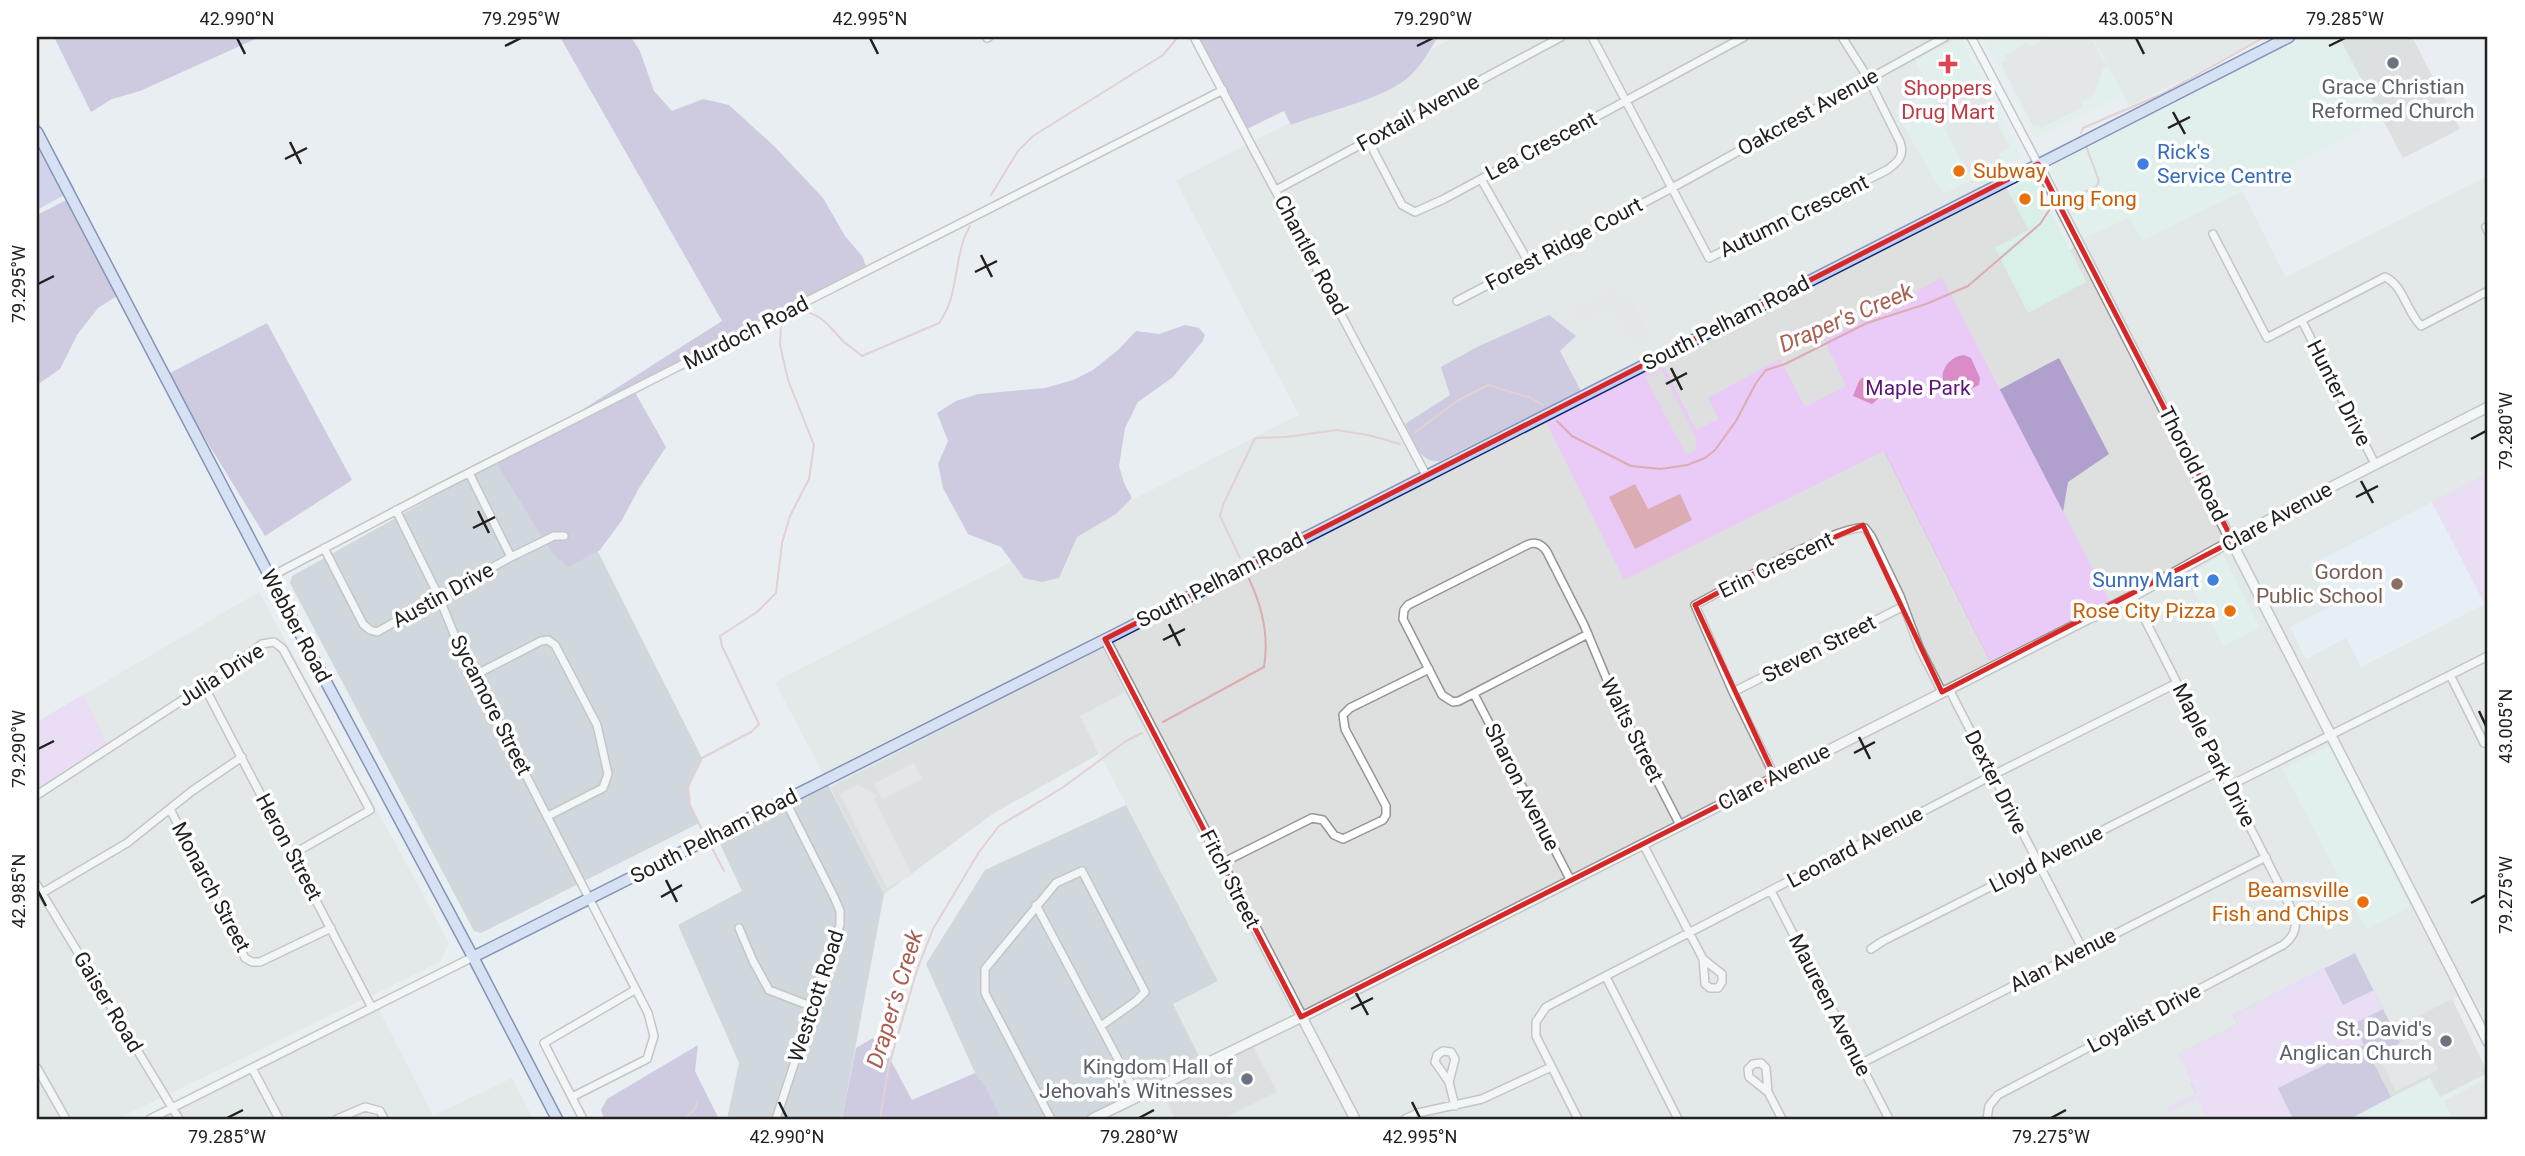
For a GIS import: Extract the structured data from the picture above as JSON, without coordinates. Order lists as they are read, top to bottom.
{
  "streets": {
    "main road": ["South Pelham Road", "Webber Road"],
    "street": [
      "Oakcrest Avenue",
      "Foxtail Avenue",
      "Lea Crescent",
      "Autumn Crescent",
      "Forest Ridge Court",
      "Chantler Road",
      "Murdoch Road",
      "Hunter Drive",
      "Thorold Road",
      "Clare Avenue",
      "Erin Crescent",
      "Austin Drive",
      "Steven Street",
      "Julia Drive",
      "Sycamore Street",
      "Walts Street",
      "Maple Park Drive",
      "Dexter Drive",
      "Sharon Avenue",
      "Heron Street",
      "Leonard Avenue",
      "Lloyd Avenue",
      "Fitch Street",
      "Monarch Street",
      "Alan Avenue",
      "Westcott Road",
      "Gaiser Road",
      "Maureen Avenue",
      "Loyalist Drive"
    ]
  },
  "crossings": [
    ["Oakcrest Avenue", "Autumn Crescent"],
    ["Oakcrest Avenue", "Forest Ridge Court"],
    ["Foxtail Avenue", "Lea Crescent"],
    ["Foxtail Avenue", "Chantler Road"],
    ["Lea Crescent", "Autumn Crescent"],
    ["Autumn Crescent", "Forest Ridge Court"],
    ["Chantler Road", "South Pelham Road"],
    ["Chantler Road", "Murdoch Road"],
    ["South Pelham Road", "Thorold Road"],
    ["South Pelham Road", "Webber Road"],
    ["South Pelham Road", "Sycamore Street"],
    ["South Pelham Road", "Heron Street"],
    ["South Pelham Road", "Fitch Street"],
    ["South Pelham Road", "Westcott Road"],
    ["South Pelham Road", "Gaiser Road"],
    ["Murdoch Road", "Austin Drive"],
    ["Murdoch Road", "Webber Road"],
    ["Murdoch Road", "Sycamore Street"],
    ["Hunter Drive", "Clare Avenue"],
    ["Thorold Road", "Clare Avenue"],
    ["Clare Avenue", "Erin Crescent"],
    ["Clare Avenue", "Walts Street"],
    ["Clare Avenue", "Maple Park Drive"],
    ["Clare Avenue", "Dexter Drive"],
    ["Clare Avenue", "Sharon Avenue"],
    ["Clare Avenue", "Fitch Street"],
    ["Erin Crescent", "Steven Street"],
    ["Erin Crescent", "Dexter Drive"],
    ["Austin Drive", "Sycamore Street"],
    ["Julia Drive", "Heron Street"],
    ["Walts Street", "Sharon Avenue"],
    ["Maple Park Drive", "Leonard Avenue"],
    ["Maple Park Drive", "Lloyd Avenue"],
    ["Maple Park Drive", "Alan Avenue"],
    ["Maple Park Drive", "Loyalist Drive"],
    ["Dexter Drive", "Leonard Avenue"],
    ["Dexter Drive", "Lloyd Avenue"],
    ["Dexter Drive", "Alan Avenue"],
    ["Heron Street", "Monarch Street"],
    ["Leonard Avenue", "Maureen Avenue"],
    ["Alan Avenue", "Maureen Avenue"]
  ],
  "water": ["Draper's Creek"],
  "parks": ["Maple Park"],
  "places": {
    "other": [
      "Grace Christian Reformed Church",
      "Rick's Service Centre",
      "Subway",
      "Lung Fong",
      "Sunny Mart",
      "Gordon Public School",
      "Rose City Pizza",
      "Beamsville Fish and Chips",
      "St. David's Anglican Church",
      "Kingdom Hall of Jehovah's Witnesses"
    ],
    "health": ["Shoppers Drug Mart"]
  },
  "coordinates": [
    "42.990°N",
    "79.295°W",
    "42.995°N",
    "79.290°W",
    "43.005°N",
    "79.285°W",
    "79.280°W",
    "42.985°N",
    "79.275°W"
  ]
}
